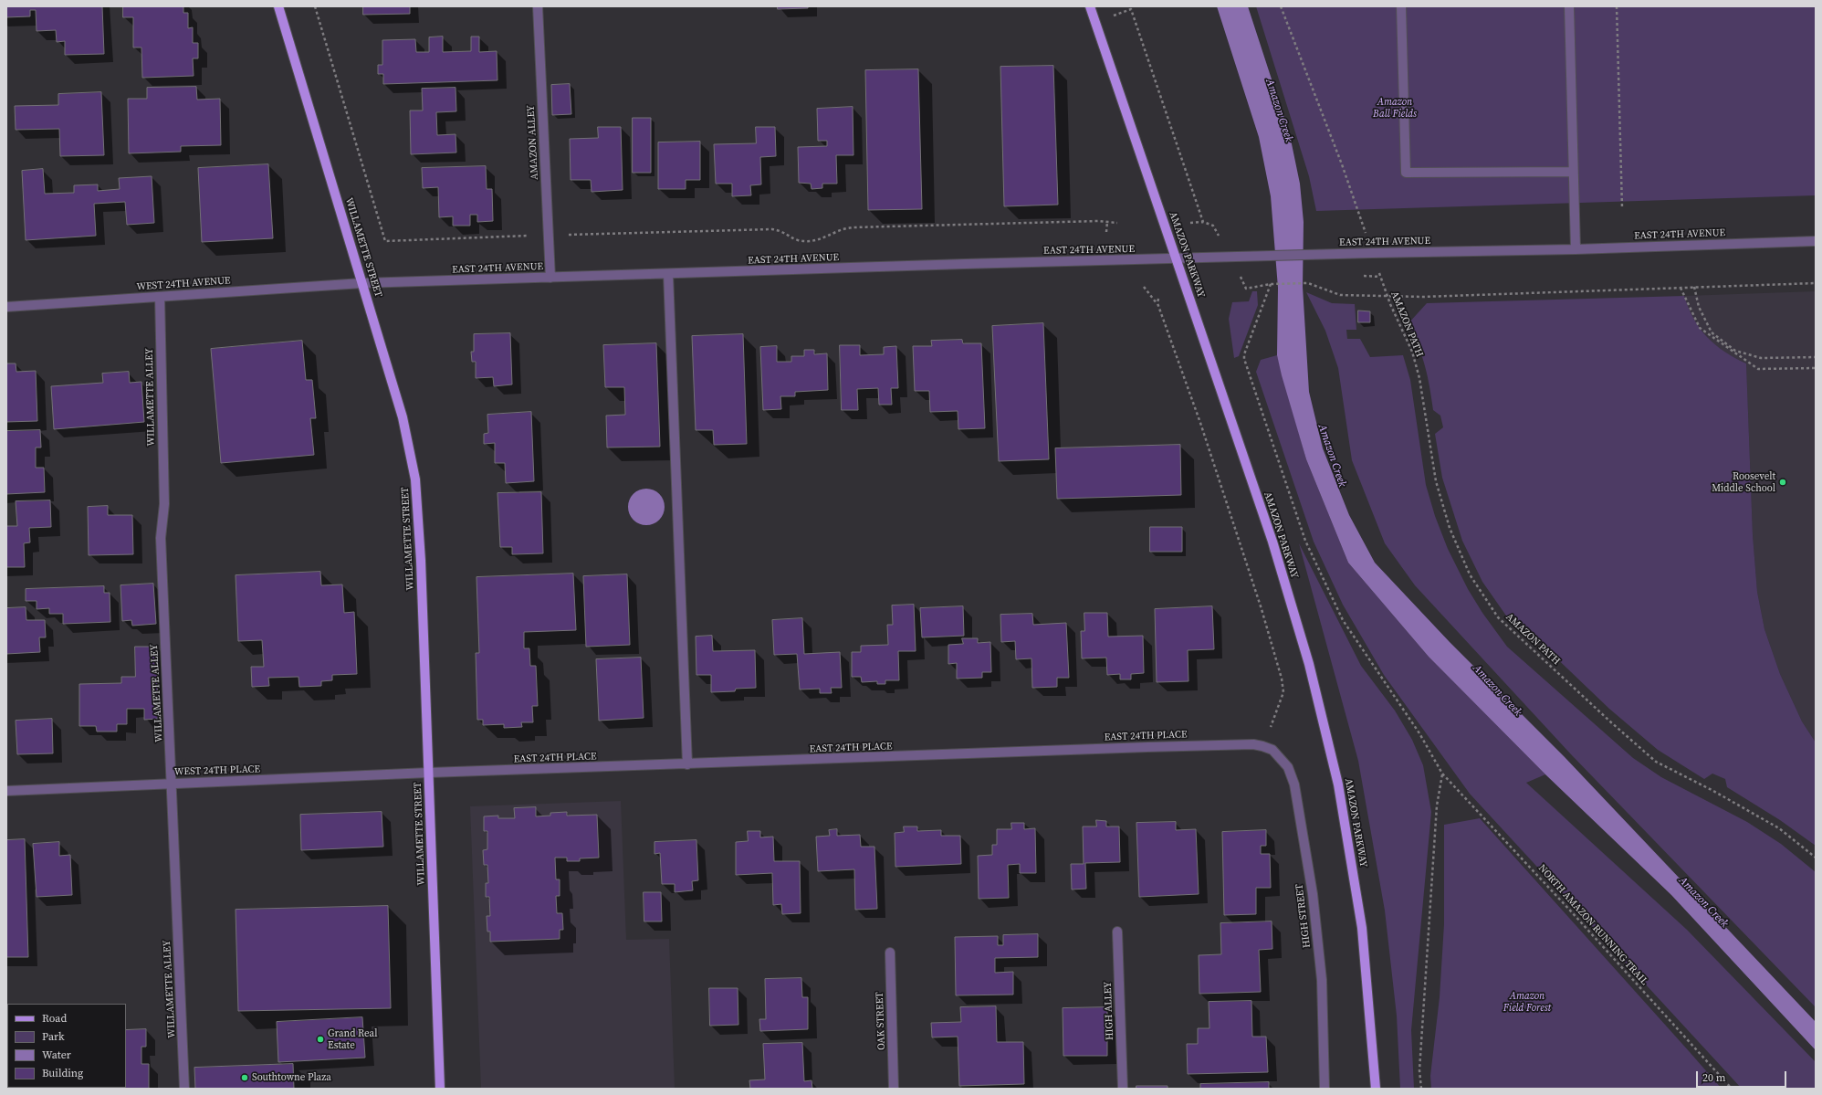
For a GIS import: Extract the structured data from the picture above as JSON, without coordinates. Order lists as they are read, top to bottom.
{
  "streets": {
    "main road": ["WILLAMETTE STREET", "AMAZON PARKWAY"],
    "street": [
      "AMAZON ALLEY",
      "EAST 24TH AVENUE",
      "WEST 24TH AVENUE",
      "WILLAMETTE ALLEY",
      "EAST 24TH PLACE",
      "WEST 24TH PLACE",
      "HIGH STREET",
      "HIGH ALLEY",
      "OAK STREET"
    ],
    "path": ["AMAZON PATH", "NORTH AMAZON RUNNING TRAIL"]
  },
  "crossings": [
    ["AMAZON ALLEY", "EAST 24TH AVENUE"],
    ["EAST 24TH AVENUE", "WILLAMETTE STREET"],
    ["EAST 24TH AVENUE", "AMAZON PARKWAY"],
    ["EAST 24TH AVENUE", "WEST 24TH AVENUE"],
    ["WILLAMETTE STREET", "WEST 24TH AVENUE"],
    ["WILLAMETTE STREET", "EAST 24TH PLACE"],
    ["WILLAMETTE STREET", "WEST 24TH PLACE"],
    ["WEST 24TH AVENUE", "WILLAMETTE ALLEY"],
    ["WILLAMETTE ALLEY", "WEST 24TH PLACE"],
    ["EAST 24TH PLACE", "WEST 24TH PLACE"],
    ["EAST 24TH PLACE", "HIGH STREET"]
  ],
  "water": ["Amazon Creek"],
  "parks": ["Amazon Ball Fields", "Amazon Field Forest"],
  "places": ["Roosevelt Middle School", "Grand Real Estate", "Southtowne Plaza"],
  "legend": [
    "Road",
    "Park",
    "Water",
    "Building"
  ],
  "scale_bar": "20 m"
}
